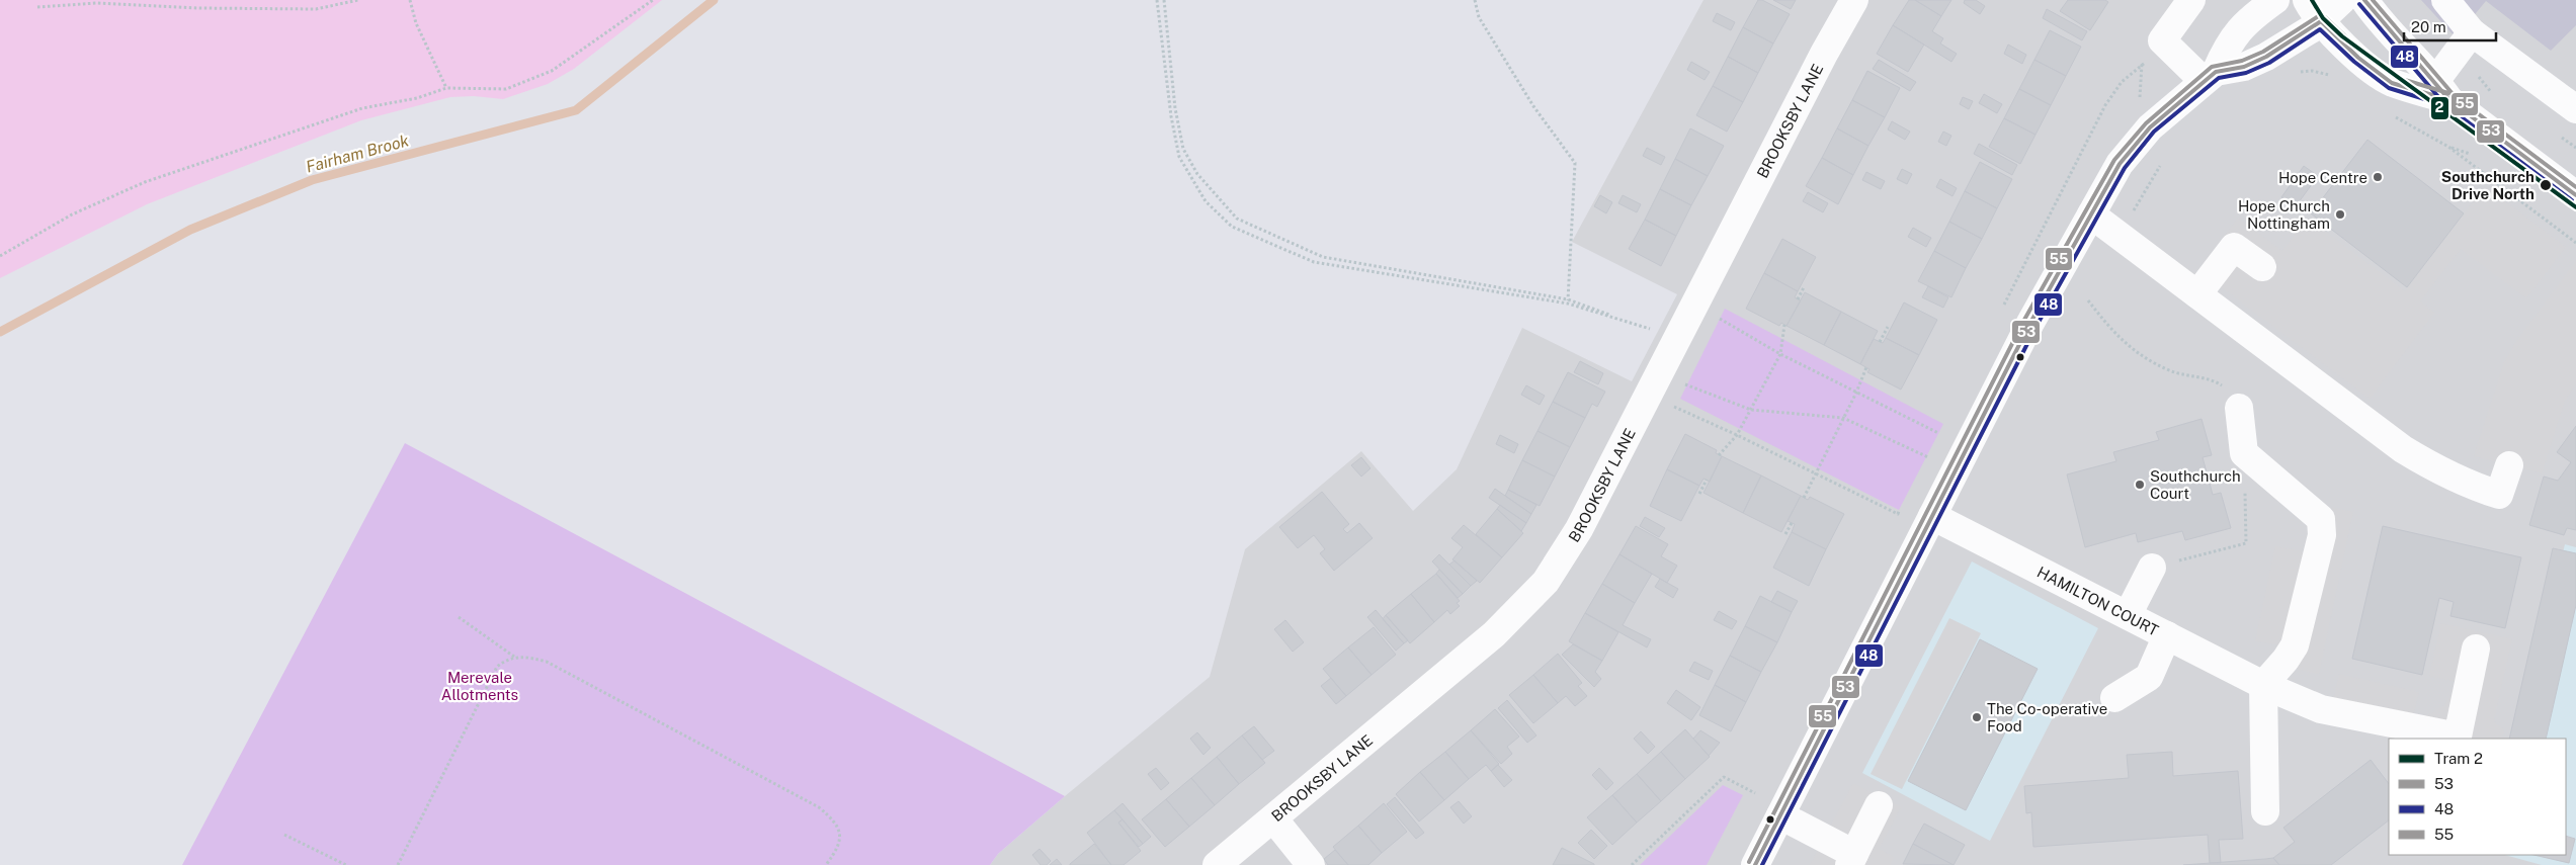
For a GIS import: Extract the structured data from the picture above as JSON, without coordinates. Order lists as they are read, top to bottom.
{
  "streets": {
    "street": ["BROOKSBY LANE", "HAMILTON COURT"]
  },
  "water": ["Fairham Brook"],
  "parks": ["Merevale Allotments"],
  "places": [
    "Hope Centre",
    "Southchurch Drive North",
    "Hope Church Nottingham",
    "Southchurch Court",
    "The Co-operative Food"
  ],
  "lines": [
    "tram line 2",
    "transit line 53",
    "transit line 55",
    "transit line 48"
  ],
  "legend": [
    "Tram 2",
    "53",
    "48",
    "55"
  ],
  "scale_bar": "20 m"
}
